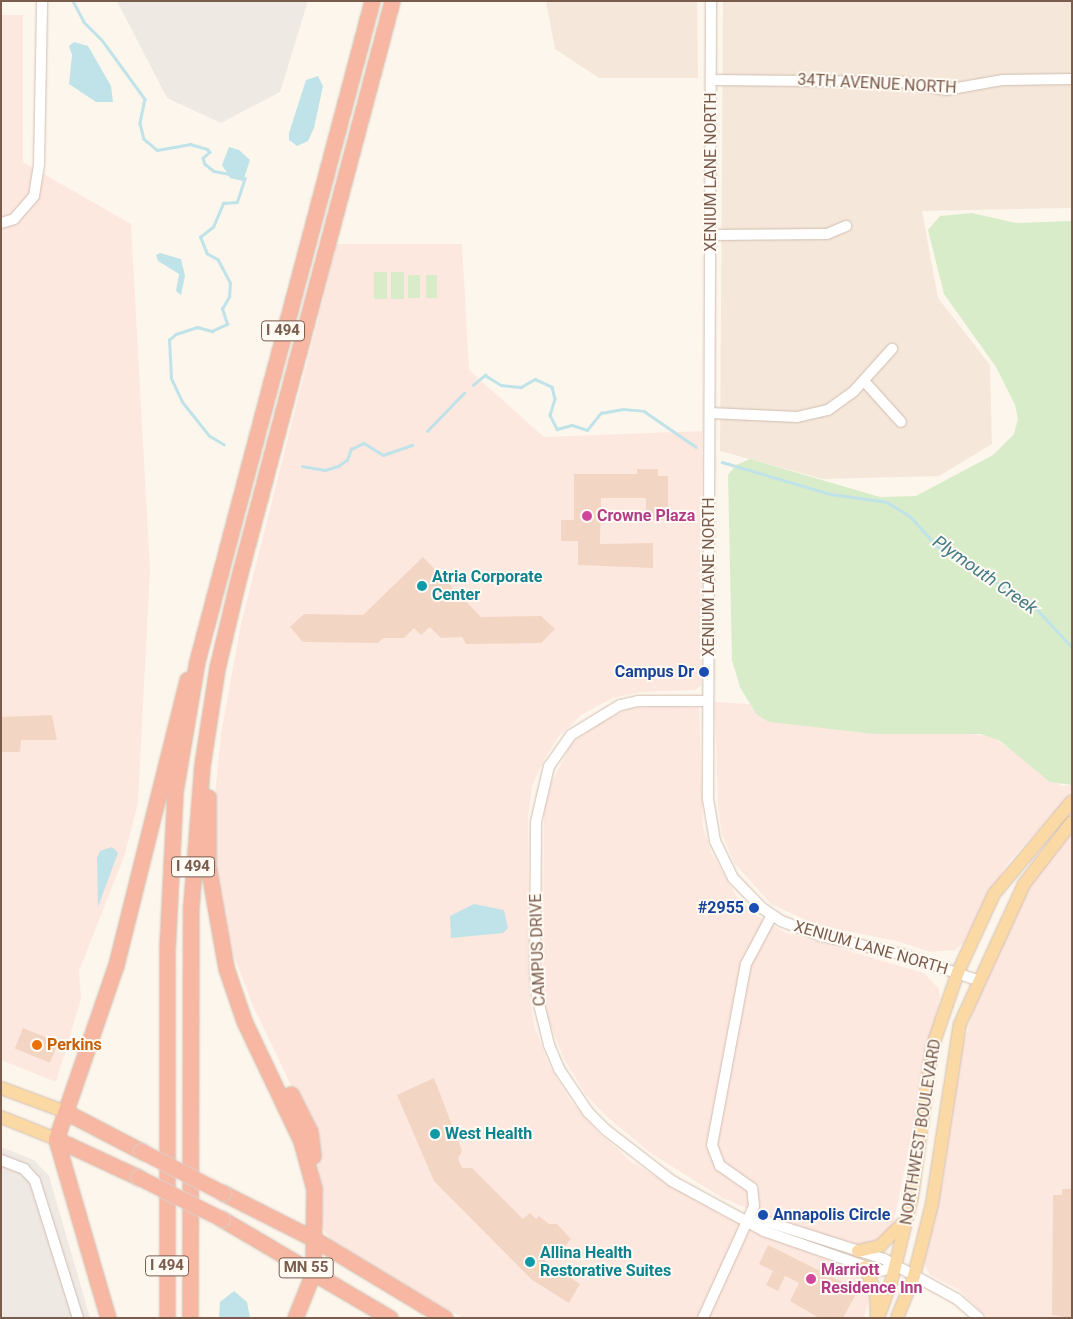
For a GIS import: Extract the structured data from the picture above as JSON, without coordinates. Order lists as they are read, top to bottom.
{
  "streets": {
    "highway": ["I 494", "MN 55"],
    "main road": ["NORTHWEST BOULEVARD"],
    "street": ["34TH AVENUE NORTH", "XENIUM LANE NORTH", "CAMPUS DRIVE"]
  },
  "crossings": [
    ["34TH AVENUE NORTH", "XENIUM LANE NORTH"],
    ["XENIUM LANE NORTH", "CAMPUS DRIVE"],
    ["XENIUM LANE NORTH", "NORTHWEST BOULEVARD"],
    ["CAMPUS DRIVE", "NORTHWEST BOULEVARD"]
  ],
  "water": ["Plymouth Creek"],
  "places": [
    "Crowne Plaza",
    "Atria Corporate Center",
    "Campus Dr",
    "#2955",
    "Perkins",
    "West Health",
    "Annapolis Circle",
    "Allina Health Restorative Suites",
    "Marriott Residence Inn"
  ]
}
